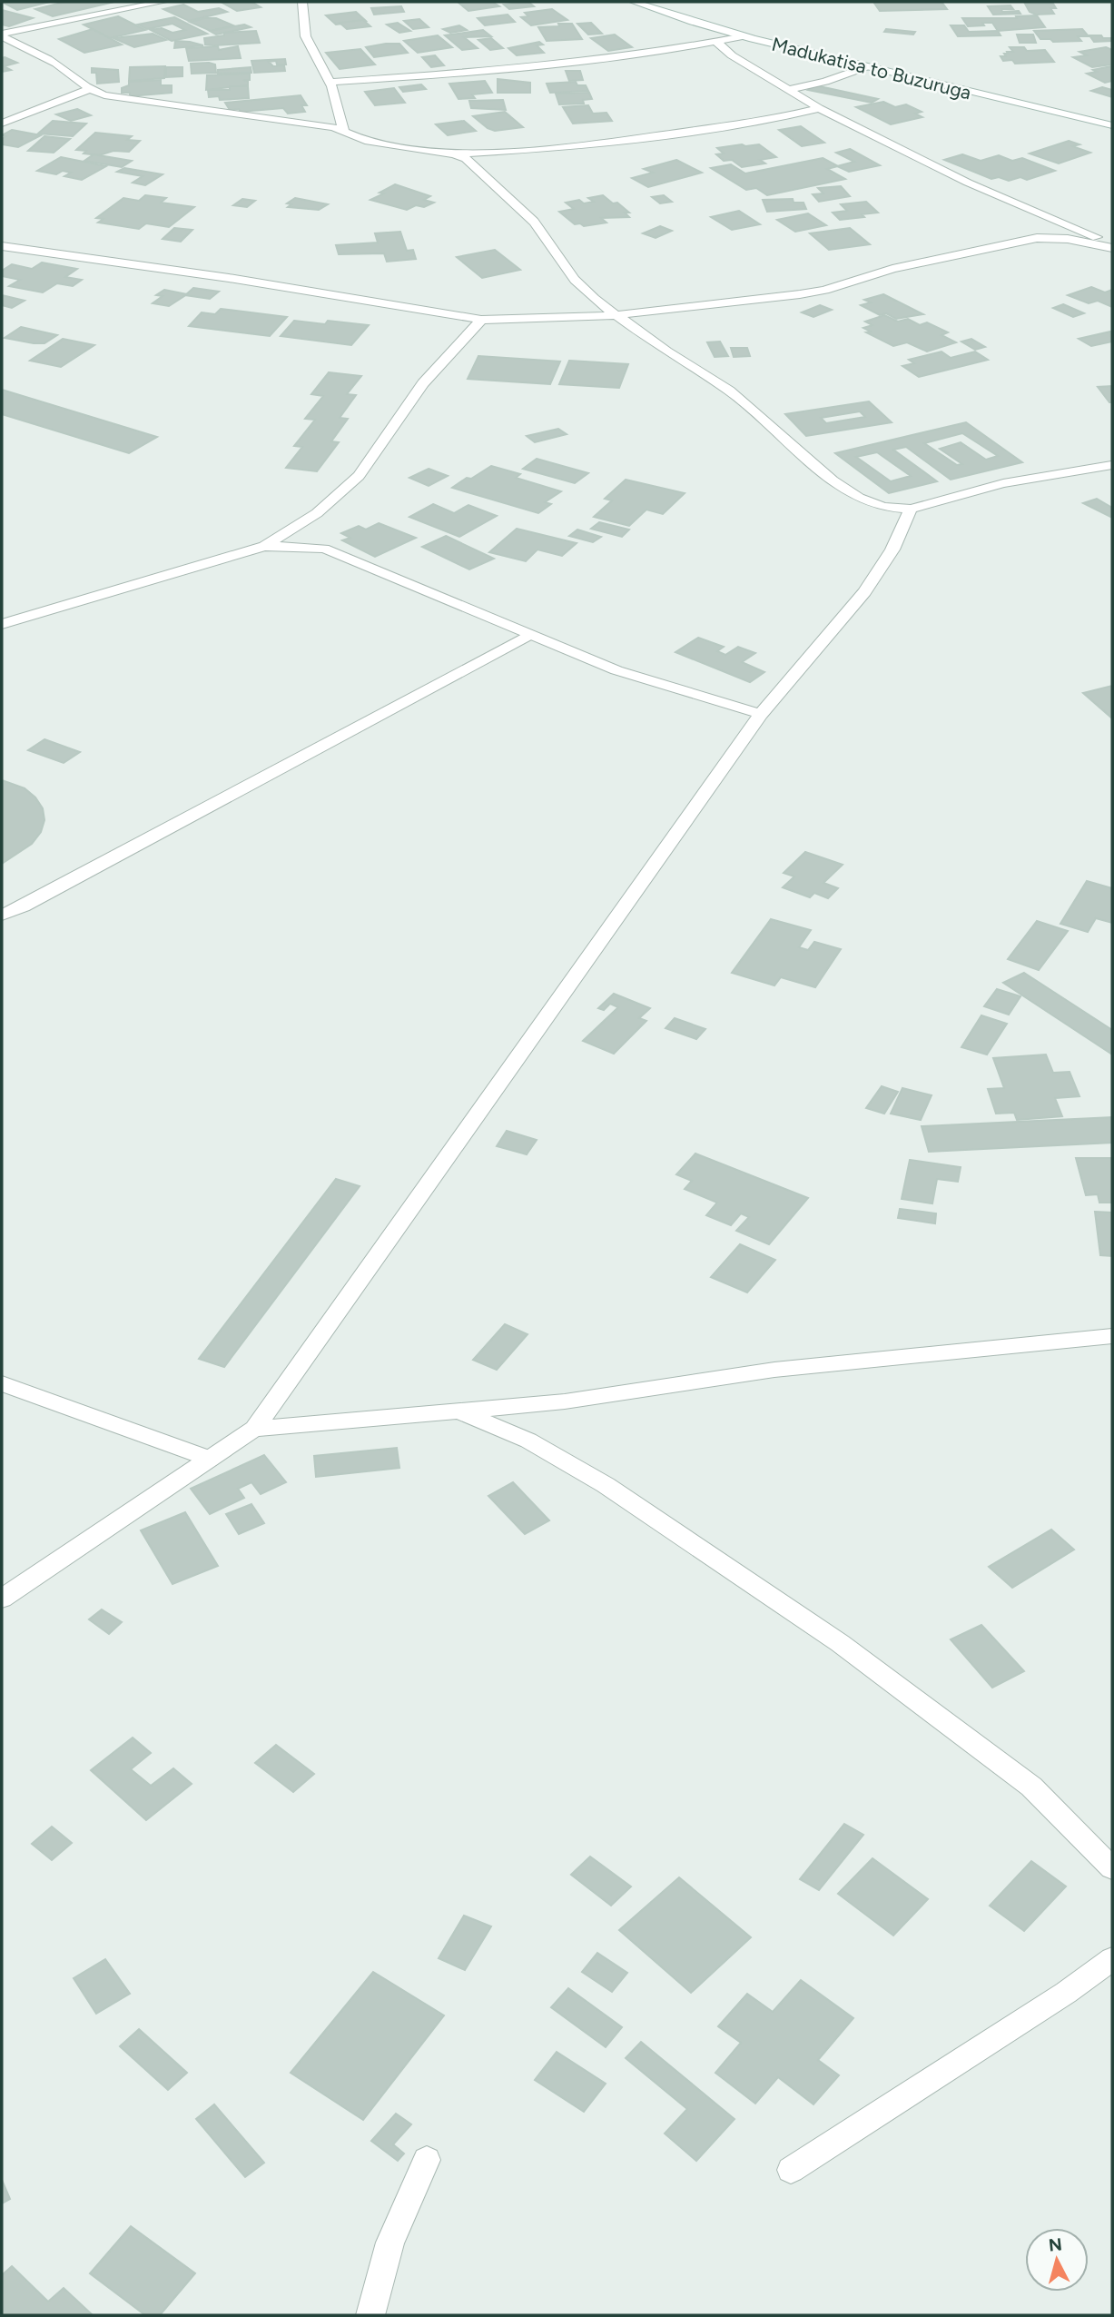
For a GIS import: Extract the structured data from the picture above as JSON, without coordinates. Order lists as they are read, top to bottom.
{
  "streets": {
    "street": ["Madukatisa to Buzuruga"]
  },
  "north": "top"
}
